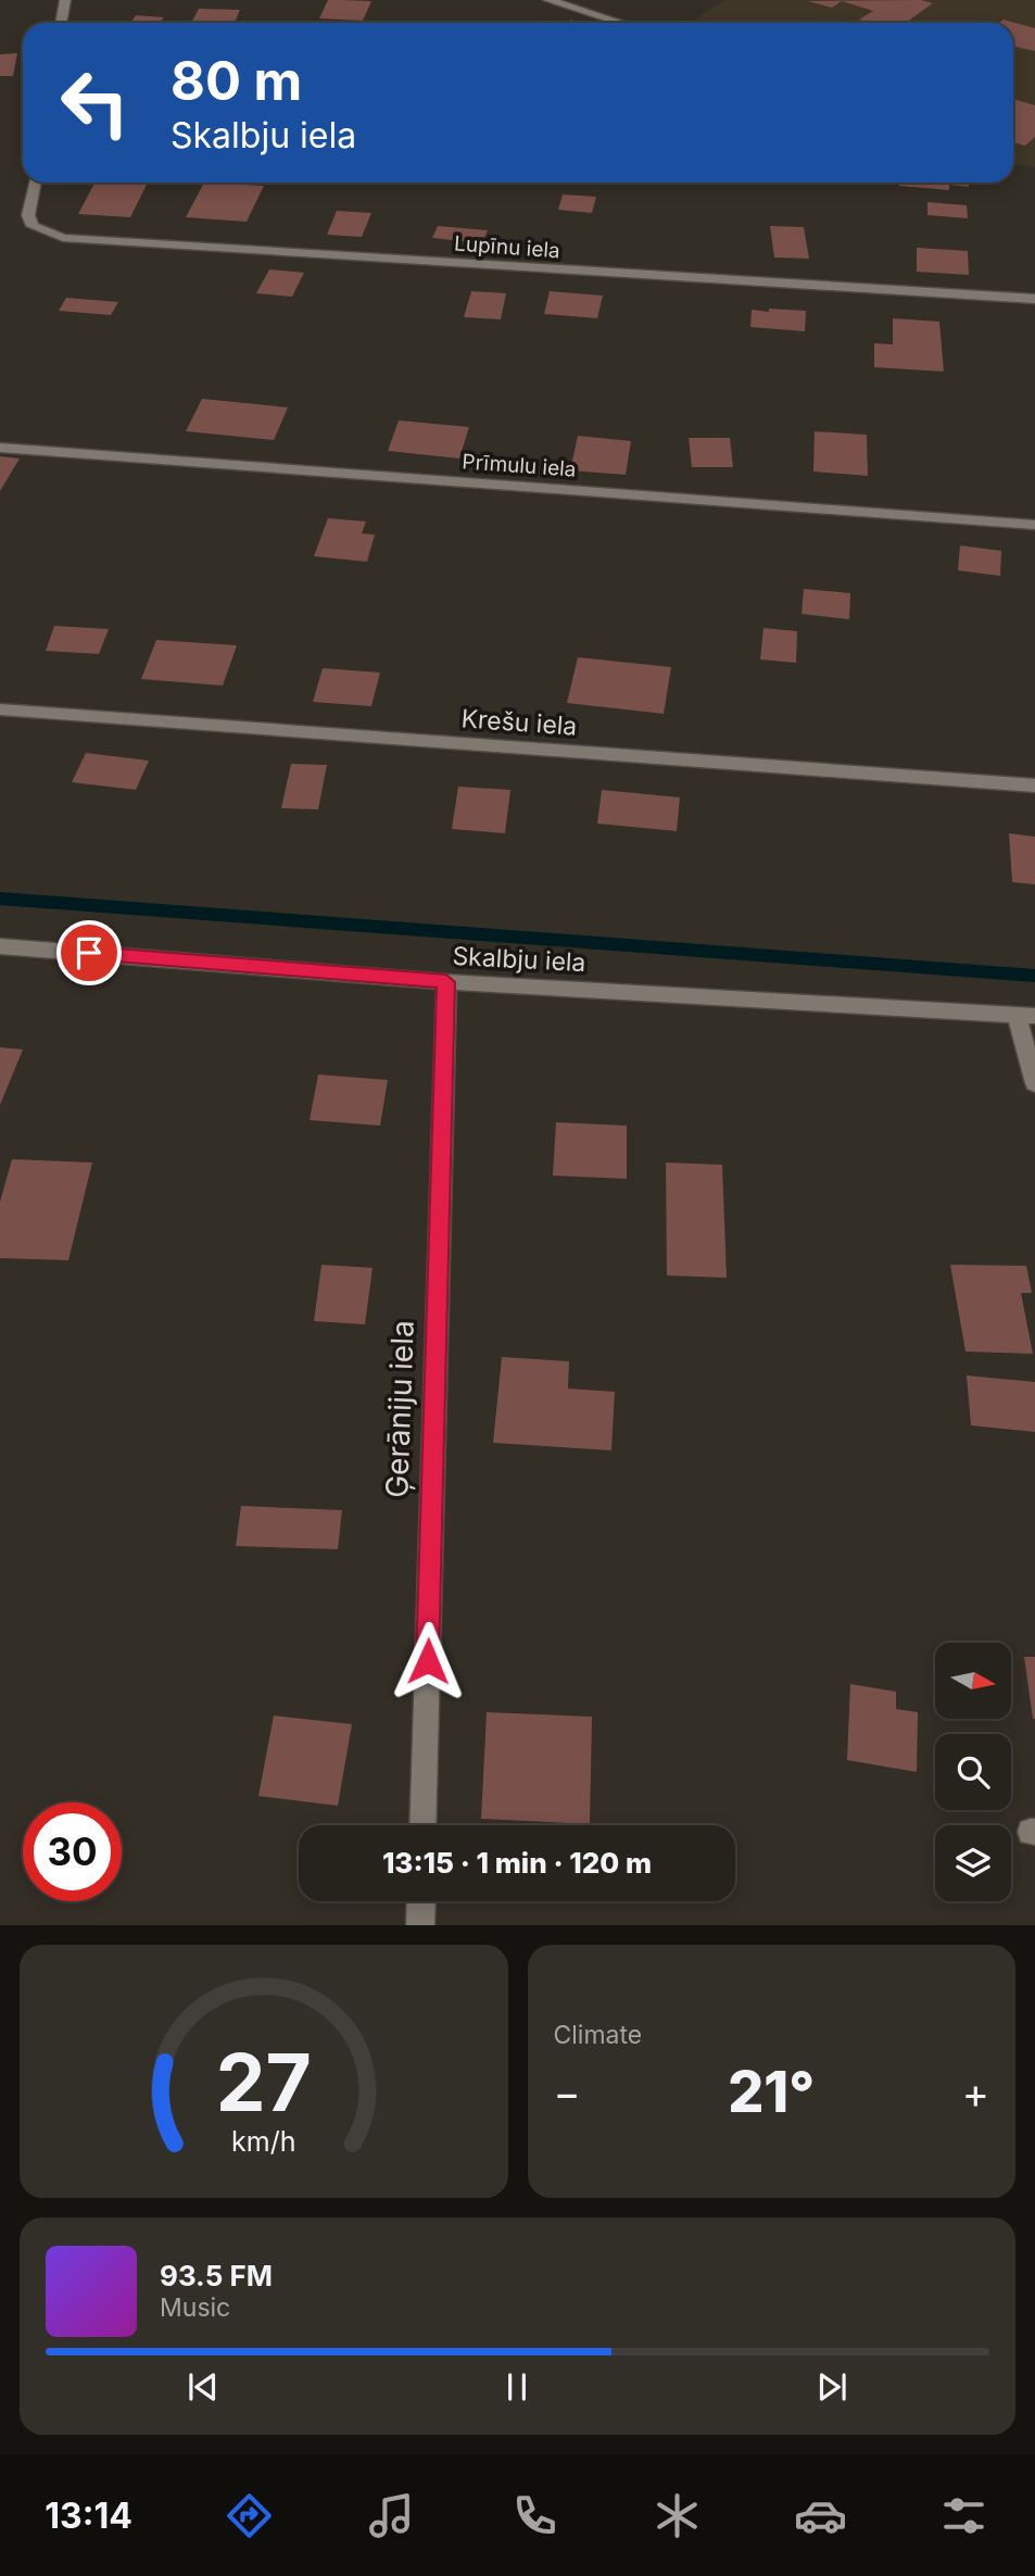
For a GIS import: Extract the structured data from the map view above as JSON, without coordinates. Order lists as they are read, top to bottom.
{
  "streets": {
    "street": [
      "Lupīnu iela",
      "Prīmulu iela",
      "Krešu iela",
      "Skalbju iela",
      "Ģerāniju iela"
    ]
  },
  "crossings": [
    ["Skalbju iela", "Ģerāniju iela"]
  ],
  "north": "right",
  "page": {
    "turn": ["80 m", "Skalbju iela"],
    "limit": "30",
    "trip": "13:15 · 1 min · 120 m",
    "tile": "Climate",
    "heat": ["−", "21°", "+"],
    "song": ["93.5 FM", "Music"],
    "tabs": "13:14",
    "gauge": ["27", "km/h"]
  }
}
